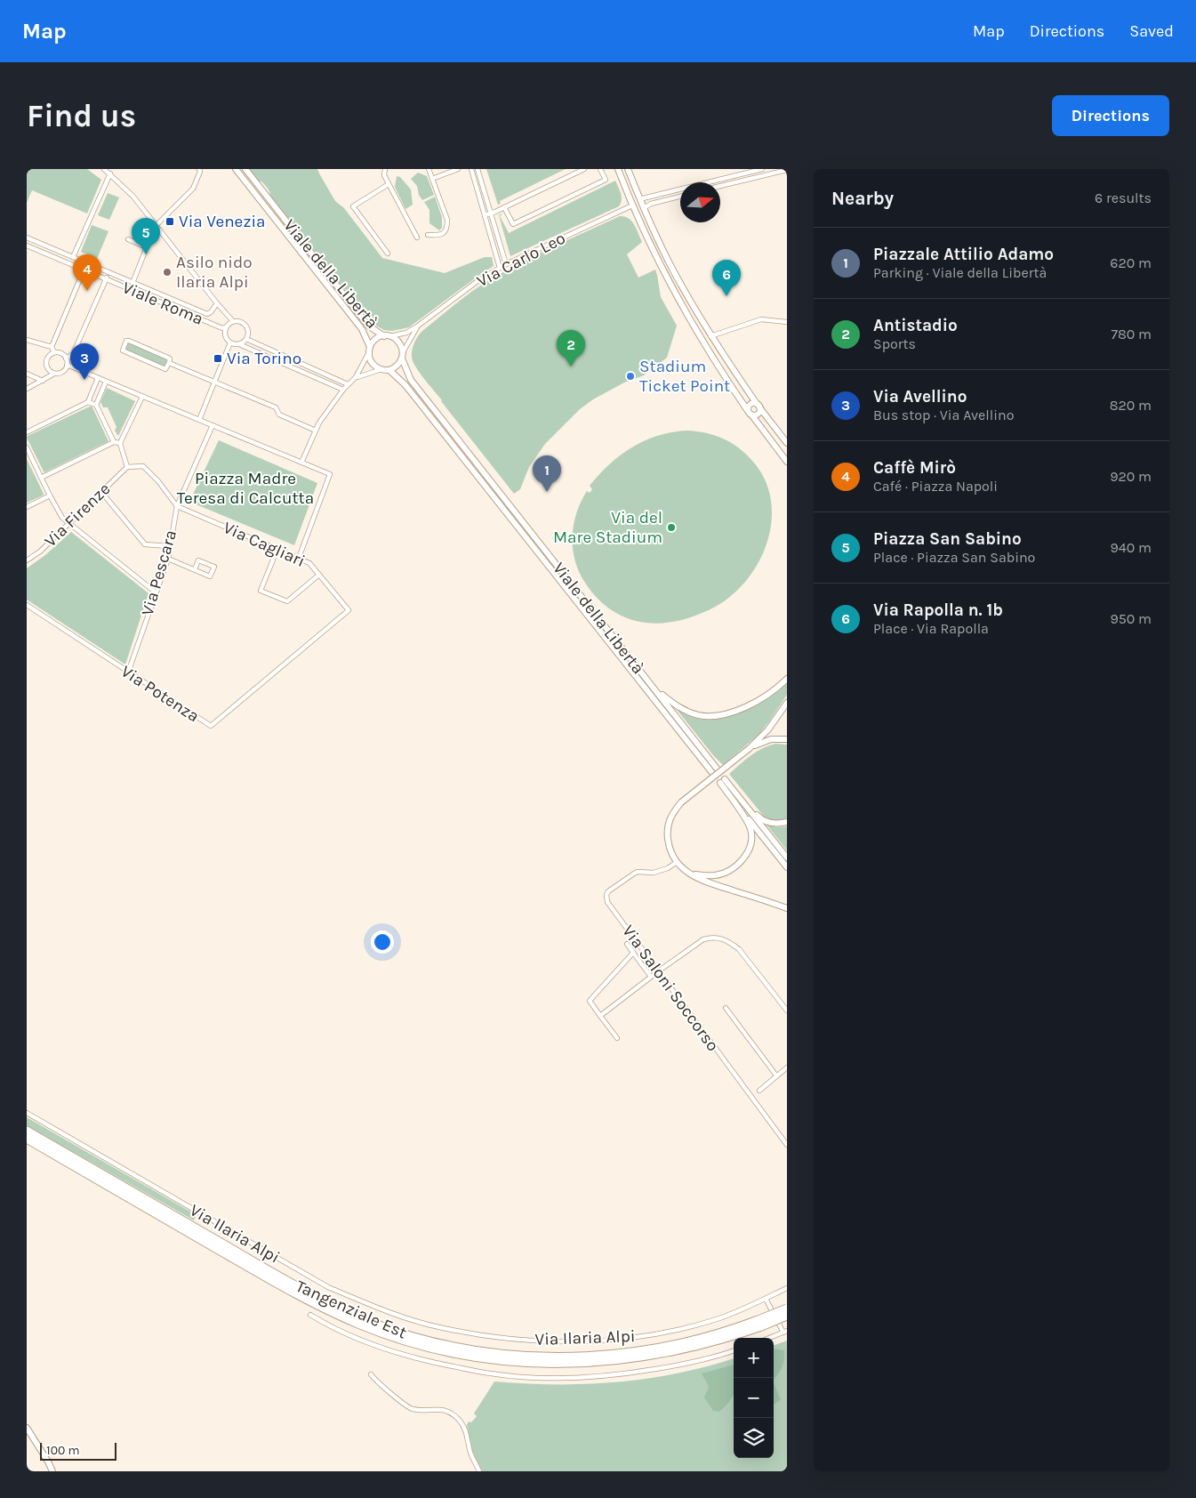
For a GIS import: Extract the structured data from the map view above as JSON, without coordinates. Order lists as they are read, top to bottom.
{
  "streets": {
    "highway": ["Tangenziale Est"],
    "main road": ["Viale della Libertà"],
    "street": [
      "Via Carlo Leo",
      "Viale Roma",
      "Via Firenze",
      "Via Cagliari",
      "Via Pescara",
      "Via Potenza",
      "Via Saloni Soccorso",
      "Via Ilaria Alpi"
    ]
  },
  "crossings": [
    ["Via Carlo Leo", "Viale della Libertà"],
    ["Via Cagliari", "Via Pescara"],
    ["Via Cagliari", "Via Potenza"],
    ["Via Pescara", "Via Potenza"]
  ],
  "parks": ["Piazza Madre Teresa di Calcutta"],
  "places": {
    "transit": ["Via Venezia", "Via Torino"],
    "other": ["Asilo nido Ilaria Alpi", "Stadium Ticket Point", "Via del Mare Stadium"]
  },
  "scale_bar": "100 m",
  "north": "right",
  "page": {
    "header": "Map",
    "nav": ["Map", "Directions", "Saved"],
    "buttons": "Directions",
    "title": "Find us",
    "heading": ["Nearby", "6 results"],
    "pins": [
      "5",
      "4",
      "6",
      "2",
      "3",
      "1"
    ],
    "list": [
      {
        "mark": "1",
        "name": "Piazzale Attilio Adamo",
        "note": "Parking · Viale della Libertà",
        "value": "620 m"
      },
      {
        "mark": "2",
        "name": "Antistadio",
        "note": "Sports",
        "value": "780 m"
      },
      {
        "mark": "3",
        "name": "Via Avellino",
        "note": "Bus stop · Via Avellino",
        "value": "820 m"
      },
      {
        "mark": "4",
        "name": "Caffè Mirò",
        "note": "Café · Piazza Napoli",
        "value": "920 m"
      },
      {
        "mark": "5",
        "name": "Piazza San Sabino",
        "note": "Place · Piazza San Sabino",
        "value": "940 m"
      },
      {
        "mark": "6",
        "name": "Via Rapolla n. 1b",
        "note": "Place · Via Rapolla",
        "value": "950 m"
      }
    ],
    "map_buttons": ["+", "−"],
    "scale": "100 m"
  }
}
